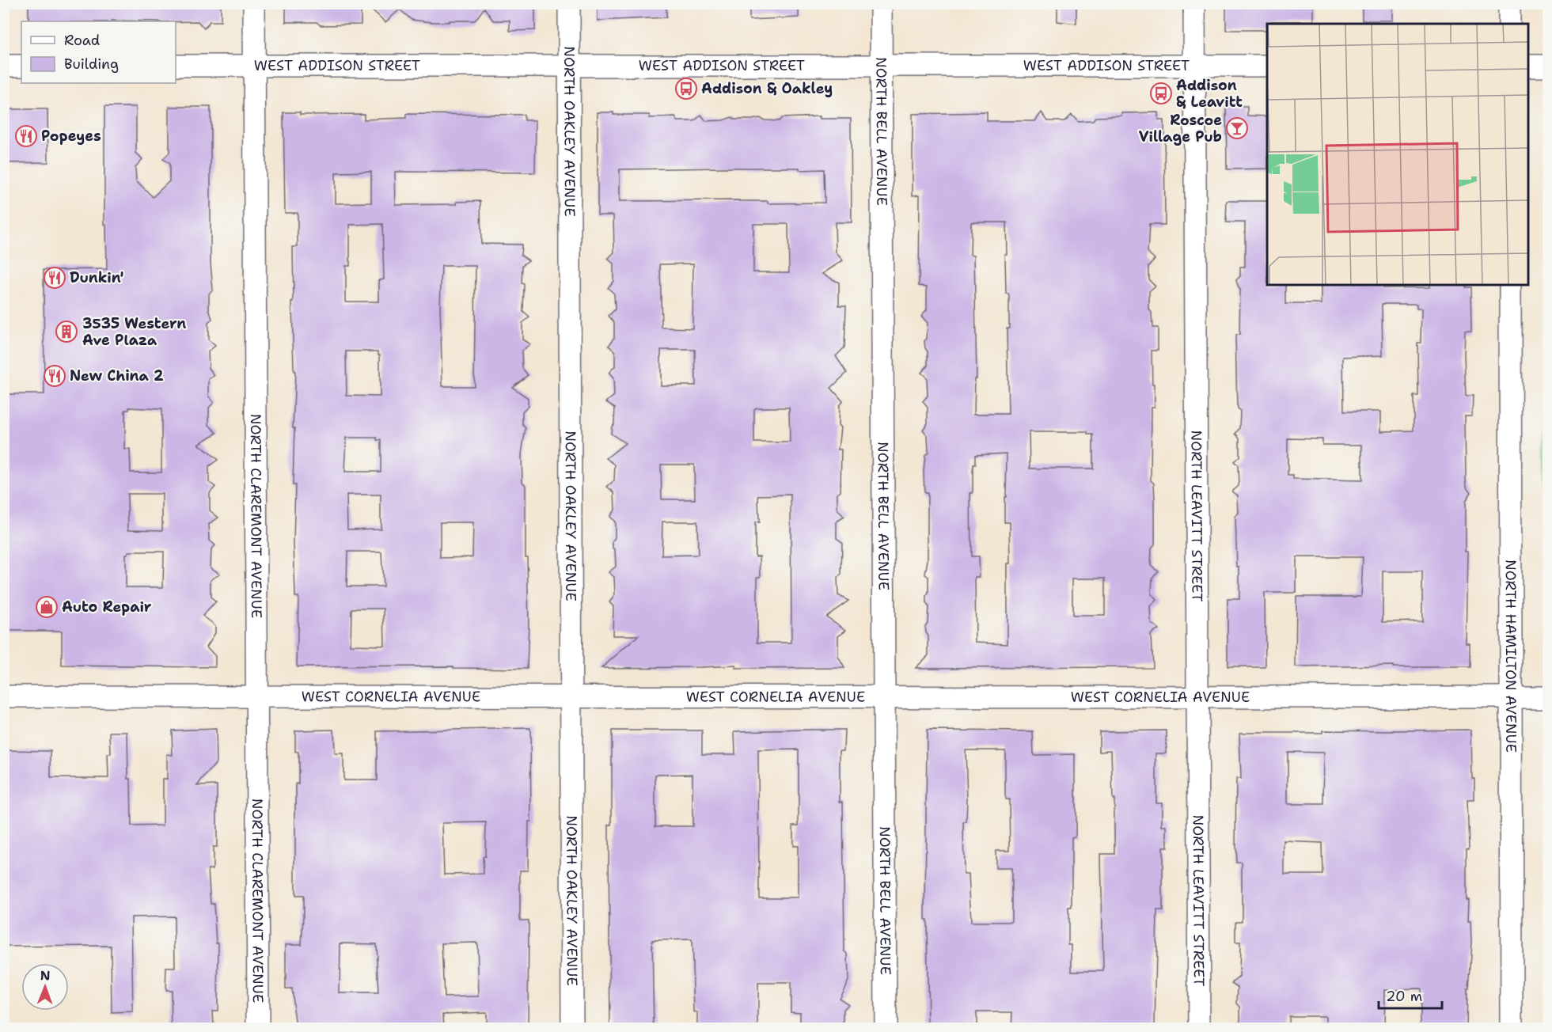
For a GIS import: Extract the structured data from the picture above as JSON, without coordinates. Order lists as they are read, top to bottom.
{
  "streets": {
    "street": [
      "WEST ADDISON STREET",
      "NORTH OAKLEY AVENUE",
      "NORTH BELL AVENUE",
      "NORTH CLAREMONT AVENUE",
      "NORTH LEAVITT STREET",
      "NORTH HAMILTON AVENUE",
      "WEST CORNELIA AVENUE"
    ]
  },
  "crossings": [
    ["WEST ADDISON STREET", "NORTH OAKLEY AVENUE"],
    ["WEST ADDISON STREET", "NORTH BELL AVENUE"],
    ["WEST ADDISON STREET", "NORTH CLAREMONT AVENUE"],
    ["WEST ADDISON STREET", "NORTH LEAVITT STREET"],
    ["NORTH OAKLEY AVENUE", "WEST CORNELIA AVENUE"],
    ["NORTH BELL AVENUE", "WEST CORNELIA AVENUE"],
    ["NORTH CLAREMONT AVENUE", "WEST CORNELIA AVENUE"],
    ["NORTH LEAVITT STREET", "WEST CORNELIA AVENUE"],
    ["NORTH HAMILTON AVENUE", "WEST CORNELIA AVENUE"]
  ],
  "places": {
    "bus stop": ["Addison & Oakley", "Addison & Leavitt"],
    "bar": ["Roscoe Village Pub"],
    "restaurant": ["Popeyes", "Dunkin'", "New China 2"],
    "building": ["3535 Western Ave Plaza"],
    "shop": ["Auto Repair"]
  },
  "legend": ["Road", "Building"],
  "scale_bar": "20 m",
  "north": "top"
}
